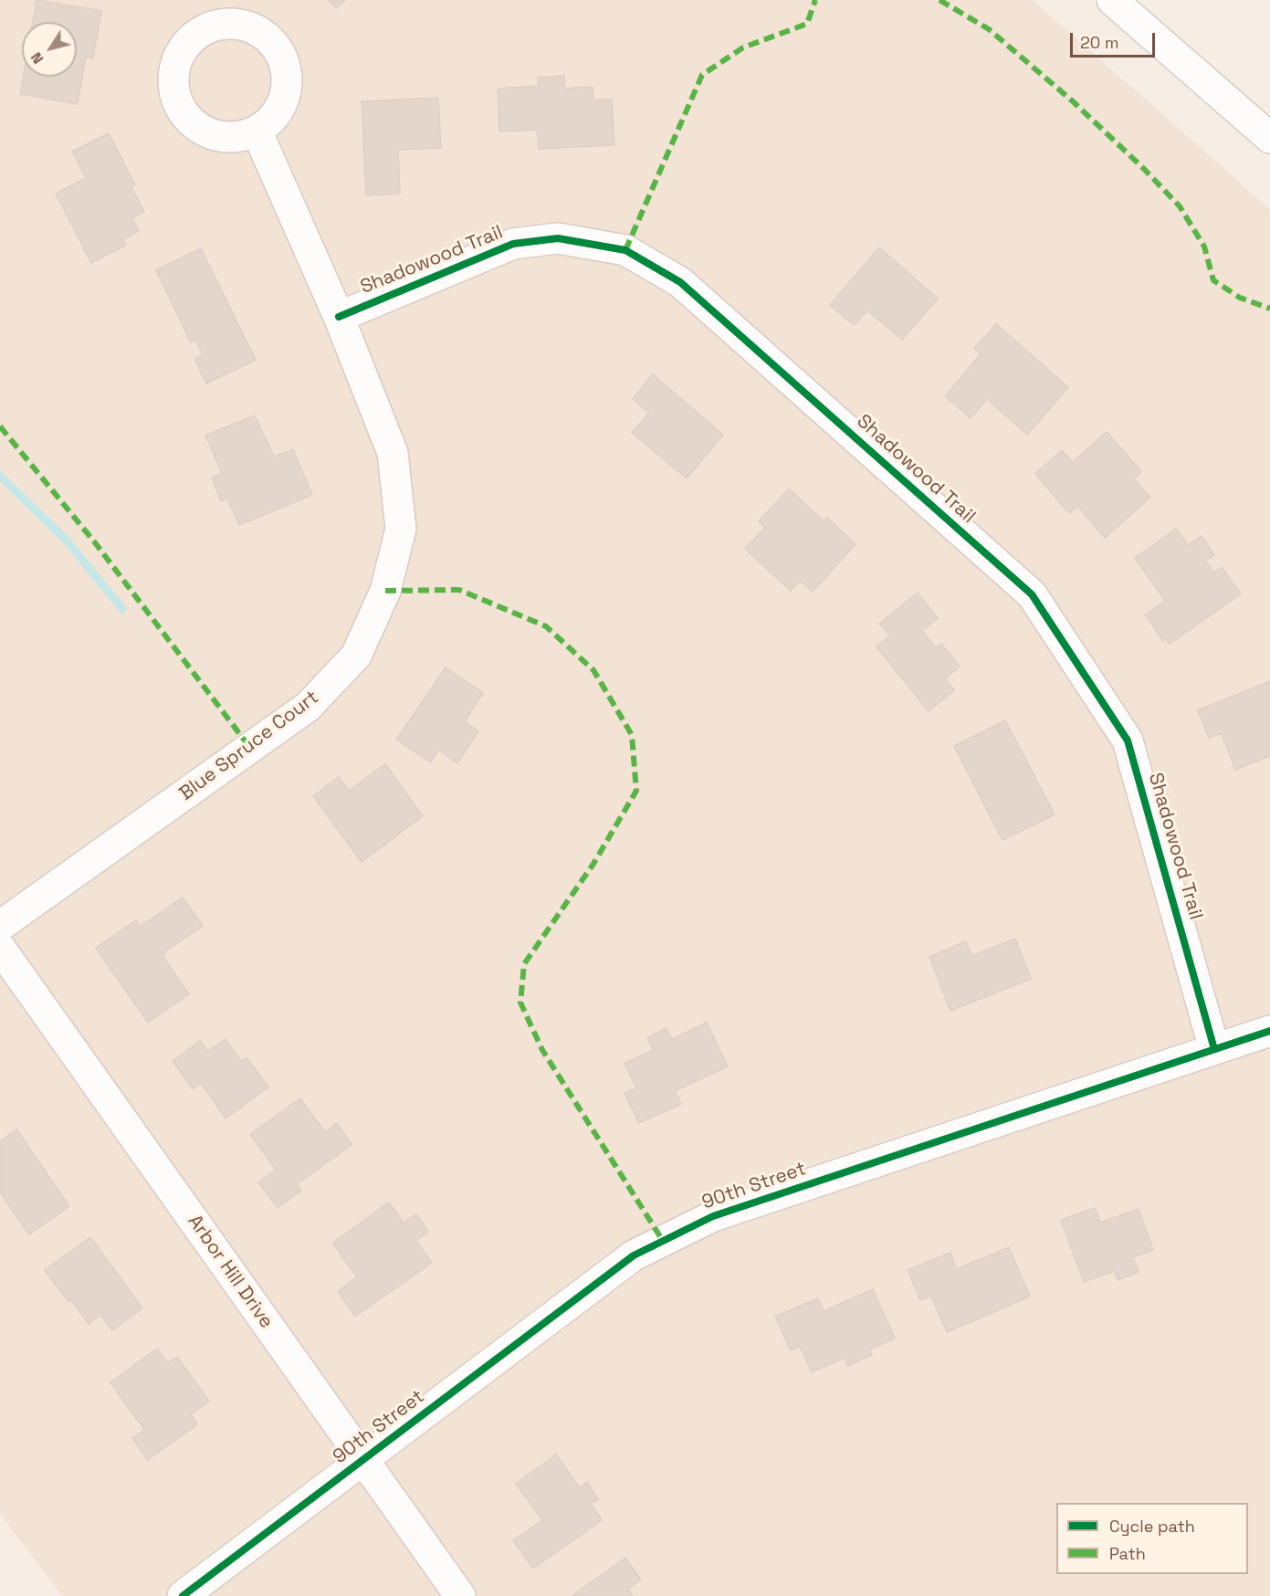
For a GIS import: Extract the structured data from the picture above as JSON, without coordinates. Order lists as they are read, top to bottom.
{
  "streets": {
    "street": [
      "Shadowood Trail",
      "Blue Spruce Court",
      "90th Street",
      "Arbor Hill Drive"
    ]
  },
  "crossings": [
    ["Shadowood Trail", "Blue Spruce Court"],
    ["Shadowood Trail", "90th Street"],
    ["90th Street", "Arbor Hill Drive"]
  ],
  "legend": ["Cycle path", "Path"],
  "scale_bar": "20 m",
  "north": "bottom left"
}
